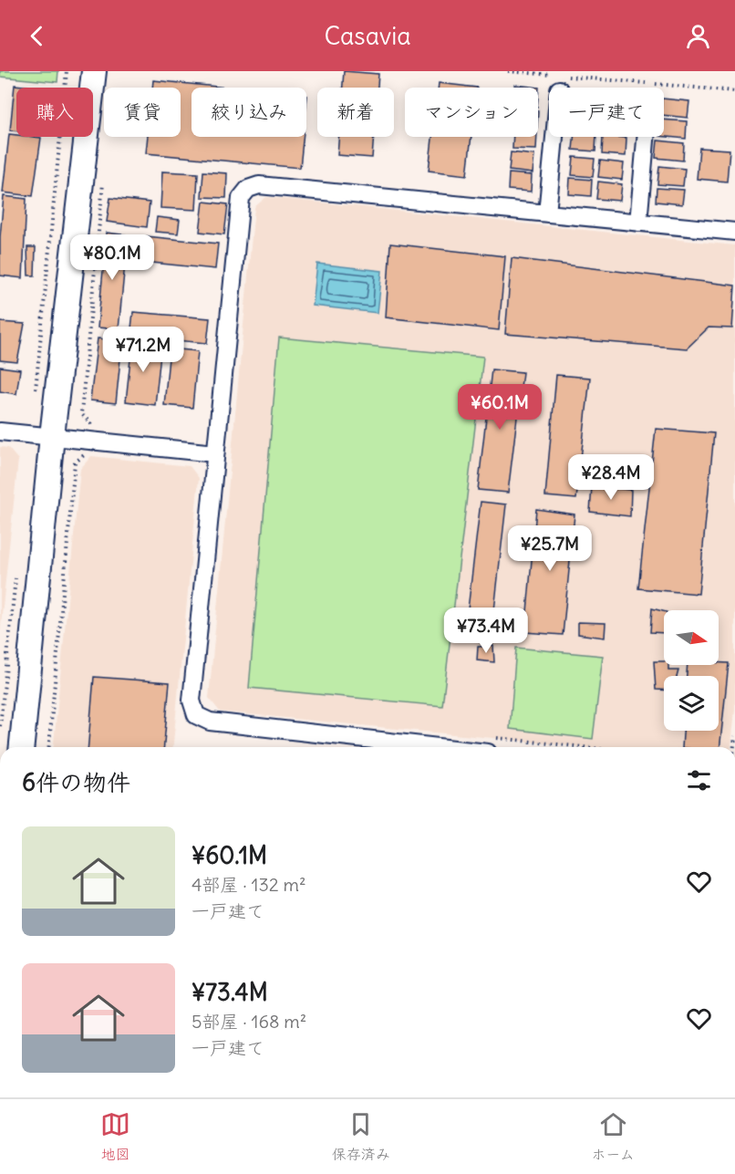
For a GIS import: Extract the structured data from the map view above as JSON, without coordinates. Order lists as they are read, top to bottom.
{
  "north": "right",
  "page": {
    "header": "Casavia",
    "chip": [
      "購入",
      "賃貸",
      "絞り込み",
      "新着",
      "マンション",
      "一戸建て"
    ],
    "price": [
      "¥80.1M",
      "¥71.2M",
      "¥60.1M",
      "¥28.4M",
      "¥25.7M",
      "¥73.4M"
    ],
    "heading": "6件の物件",
    "list": [
      {
        "name": "¥60.1M",
        "note": "4部屋 · 132 m² · 一戸建て"
      },
      {
        "name": "¥73.4M",
        "note": "5部屋 · 168 m² · 一戸建て"
      }
    ],
    "tabs": ["地図", "保存済み", "ホーム"]
  }
}
